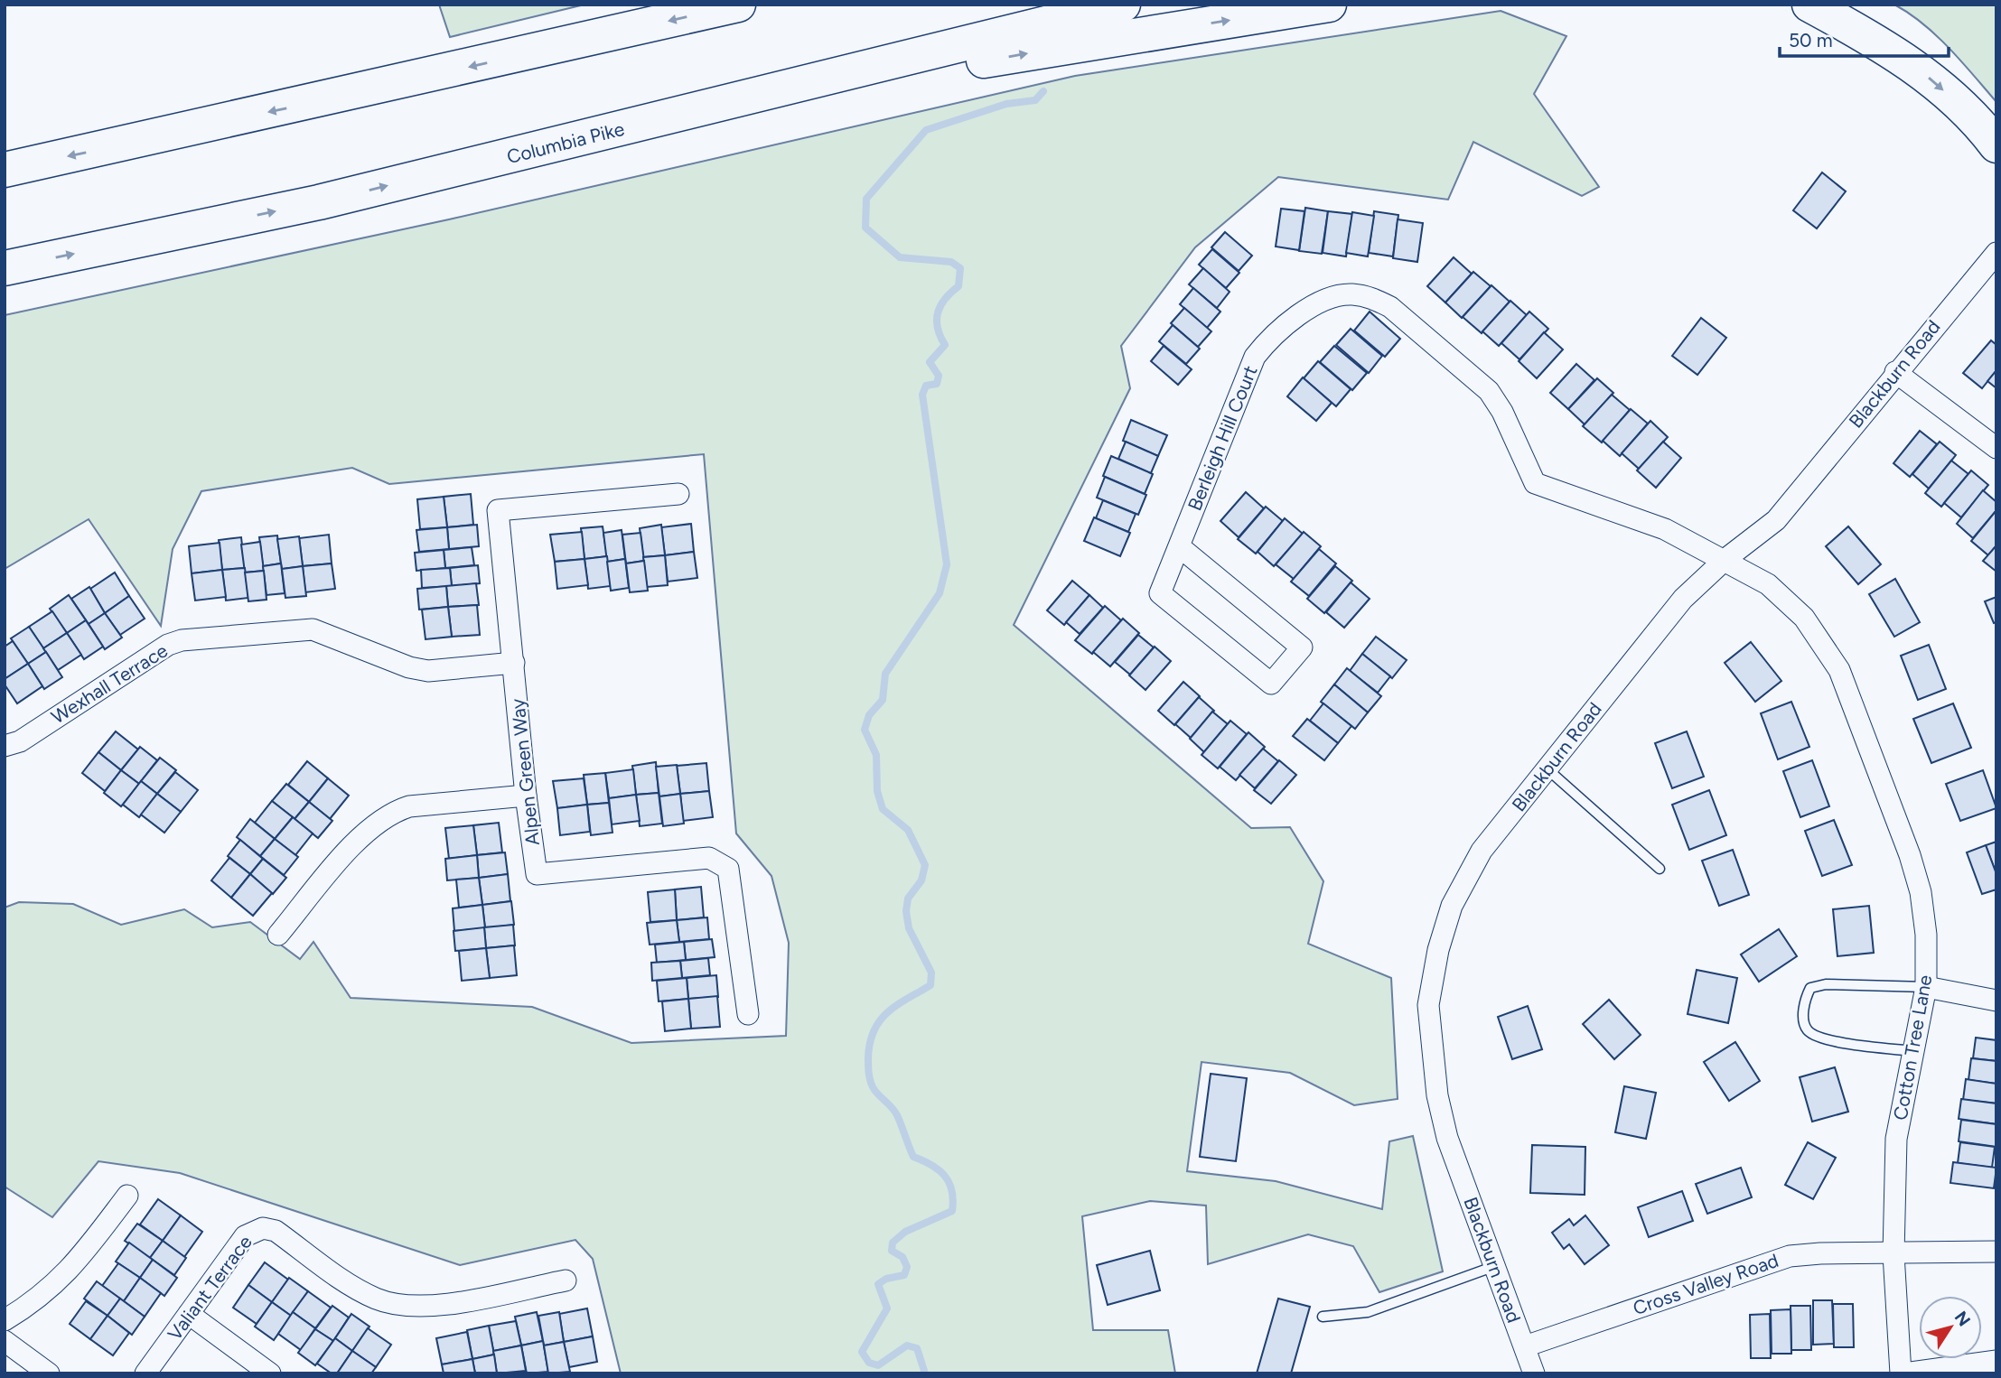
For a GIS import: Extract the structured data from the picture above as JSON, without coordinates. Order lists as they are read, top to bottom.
{
  "streets": {
    "highway": ["Columbia Pike"],
    "street": [
      "Blackburn Road",
      "Berleigh Hill Court",
      "Wexhall Terrace",
      "Alpen Green Way",
      "Cotton Tree Lane",
      "Cross Valley Road",
      "Valiant Terrace"
    ]
  },
  "crossings": [
    ["Blackburn Road", "Berleigh Hill Court"],
    ["Blackburn Road", "Cotton Tree Lane"],
    ["Blackburn Road", "Cross Valley Road"],
    ["Berleigh Hill Court", "Cotton Tree Lane"],
    ["Wexhall Terrace", "Alpen Green Way"],
    ["Cotton Tree Lane", "Cross Valley Road"]
  ],
  "scale_bar": "50 m",
  "north": "top right"
}
